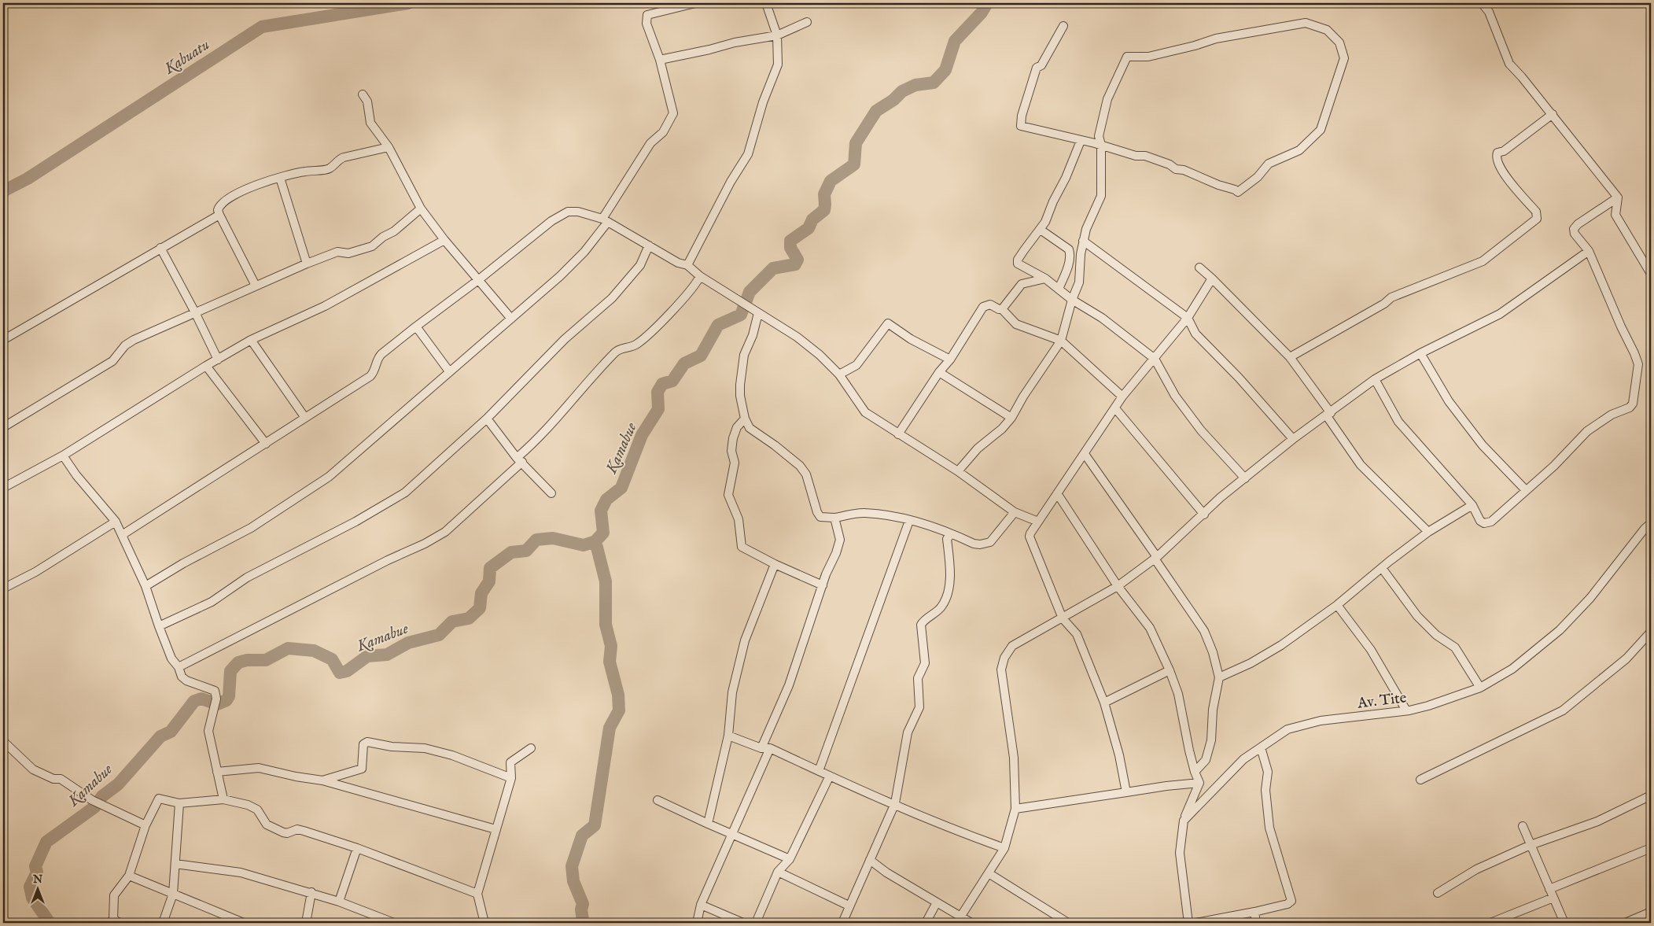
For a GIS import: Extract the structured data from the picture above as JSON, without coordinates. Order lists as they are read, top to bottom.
{
  "streets": {
    "street": ["Av. Tite"]
  },
  "water": ["Kabuatu", "Kamabue"],
  "north": "top"
}
